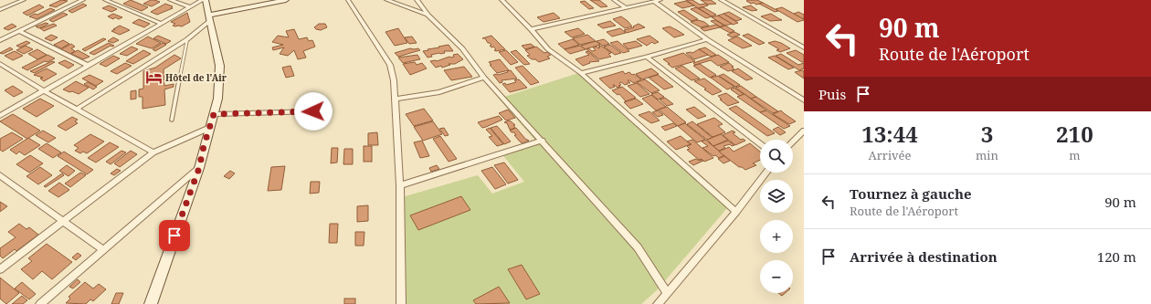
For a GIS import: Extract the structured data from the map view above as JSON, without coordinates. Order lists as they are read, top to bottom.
{
  "places": {
    "hotel": ["Hôtel de l'Air"]
  },
  "page": {
    "turn": ["90 m", "Route de l'Aéroport"],
    "then": "Puis",
    "eta": [
      "13:44",
      "Arrivée",
      "3",
      "min",
      "210",
      "m"
    ],
    "map_buttons": ["+", "−"],
    "list": [
      {
        "name": "Tournez à gauche",
        "note": "Route de l'Aéroport",
        "value": "90 m"
      },
      {
        "name": "Arrivée à destination",
        "value": "120 m"
      }
    ]
  }
}
